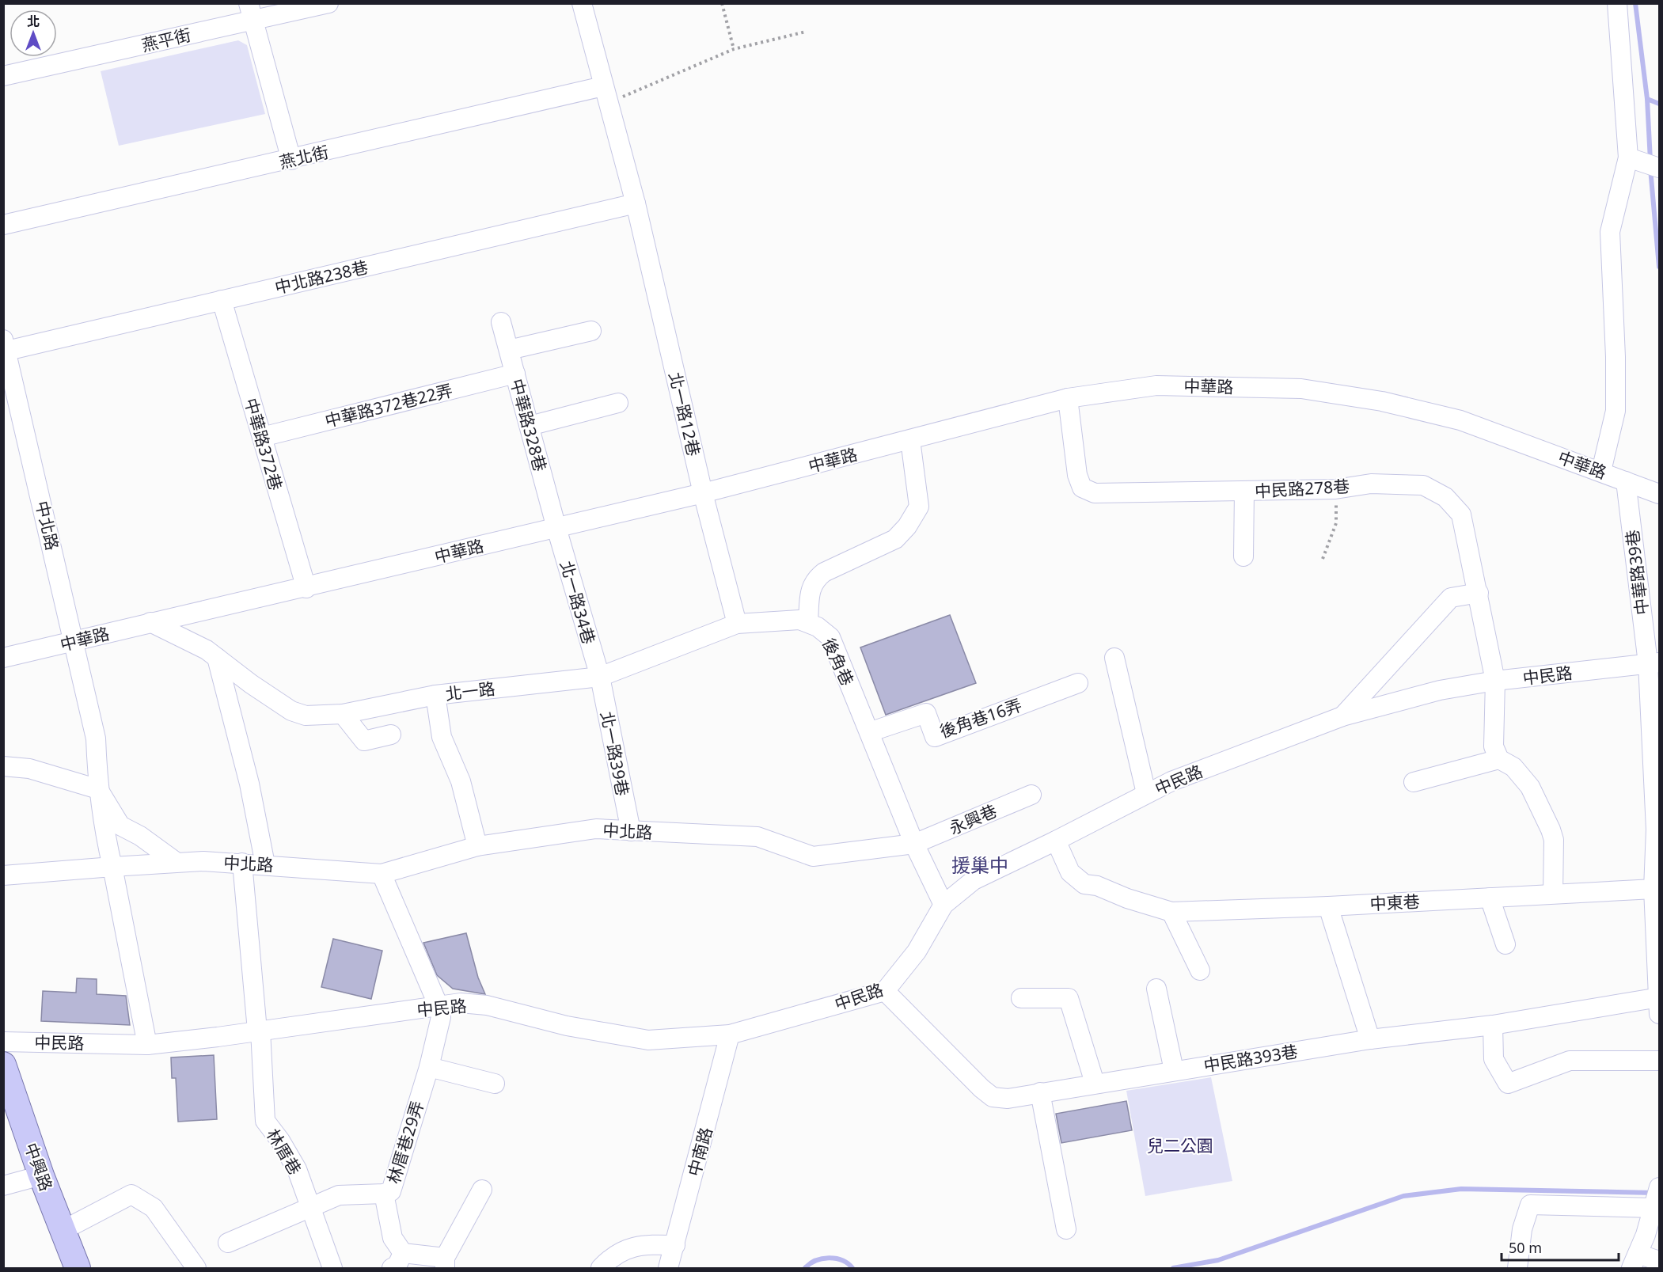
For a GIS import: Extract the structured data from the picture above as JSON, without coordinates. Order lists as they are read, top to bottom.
{
  "streets": {
    "main road": ["中興路"],
    "street": [
      "燕平街",
      "燕北街",
      "中北路238巷",
      "中華路",
      "中華路372巷22弄",
      "北一路12巷",
      "中華路328巷",
      "中華路372巷",
      "中民路278巷",
      "中北路",
      "中華路39巷",
      "北一路34巷",
      "後角巷",
      "中民路",
      "北一路",
      "後角巷16弄",
      "北一路39巷",
      "永興巷",
      "中東巷",
      "中民路393巷",
      "林厝巷29弄",
      "林厝巷",
      "中南路"
    ]
  },
  "crossings": [
    ["燕北街", "北一路12巷"],
    ["中北路238巷", "北一路12巷"],
    ["中北路238巷", "中華路372巷"],
    ["中北路238巷", "中北路"],
    ["中華路", "北一路12巷"],
    ["中華路", "中華路328巷"],
    ["中華路", "中華路372巷"],
    ["中華路", "中民路278巷"],
    ["中華路", "中北路"],
    ["中華路", "中華路39巷"],
    ["中華路", "北一路34巷"],
    ["中華路", "後角巷"],
    ["中華路", "北一路"],
    ["中華路372巷22弄", "中華路328巷"],
    ["中華路372巷22弄", "中華路372巷"],
    ["北一路12巷", "北一路"],
    ["中華路328巷", "北一路34巷"],
    ["中民路278巷", "中民路"],
    ["中北路", "後角巷"],
    ["中北路", "北一路39巷"],
    ["中北路", "永興巷"],
    ["中北路", "林厝巷"],
    ["中華路39巷", "中民路"],
    ["中華路39巷", "中東巷"],
    ["北一路34巷", "北一路"],
    ["北一路34巷", "北一路39巷"],
    ["後角巷", "中民路"],
    ["後角巷", "北一路"],
    ["後角巷", "後角巷16弄"],
    ["後角巷", "永興巷"],
    ["中民路", "中東巷"],
    ["中民路", "中民路393巷"],
    ["中民路", "林厝巷29弄"],
    ["中民路", "林厝巷"],
    ["中民路", "中南路"],
    ["北一路", "北一路39巷"]
  ],
  "districts": ["援巢中"],
  "parks": ["兒二公園"],
  "scale_bar": "50 m",
  "north": "top"
}
